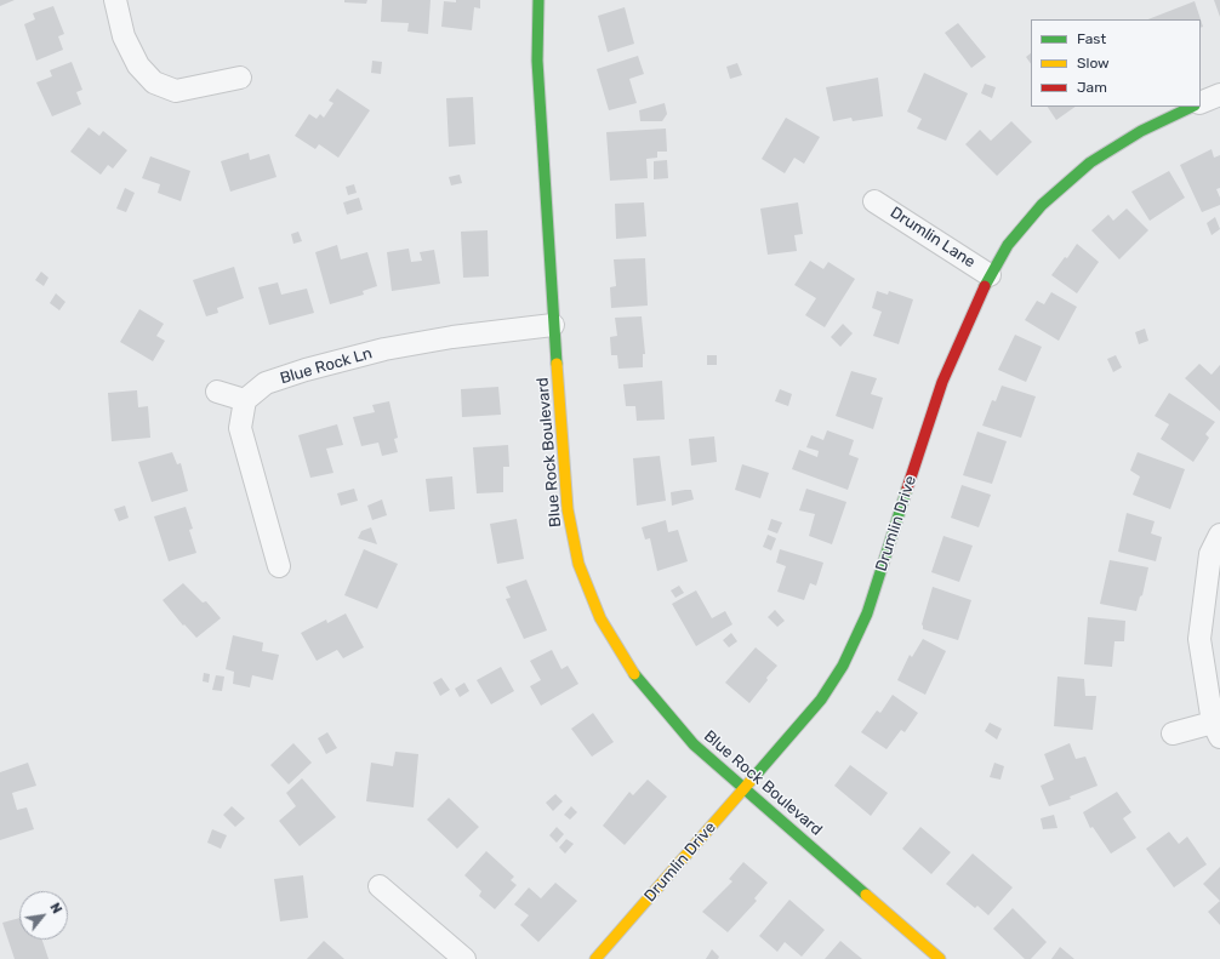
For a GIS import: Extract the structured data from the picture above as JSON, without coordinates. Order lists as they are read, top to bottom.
{
  "streets": {
    "street": [
      "Drumlin Lane",
      "Blue Rock Ln",
      "Blue Rock Boulevard",
      "Drumlin Drive"
    ]
  },
  "crossings": [
    ["Drumlin Lane", "Drumlin Drive"],
    ["Blue Rock Ln", "Blue Rock Boulevard"],
    ["Blue Rock Boulevard", "Drumlin Drive"]
  ],
  "legend": ["Fast", "Slow", "Jam"],
  "north": "top right"
}
